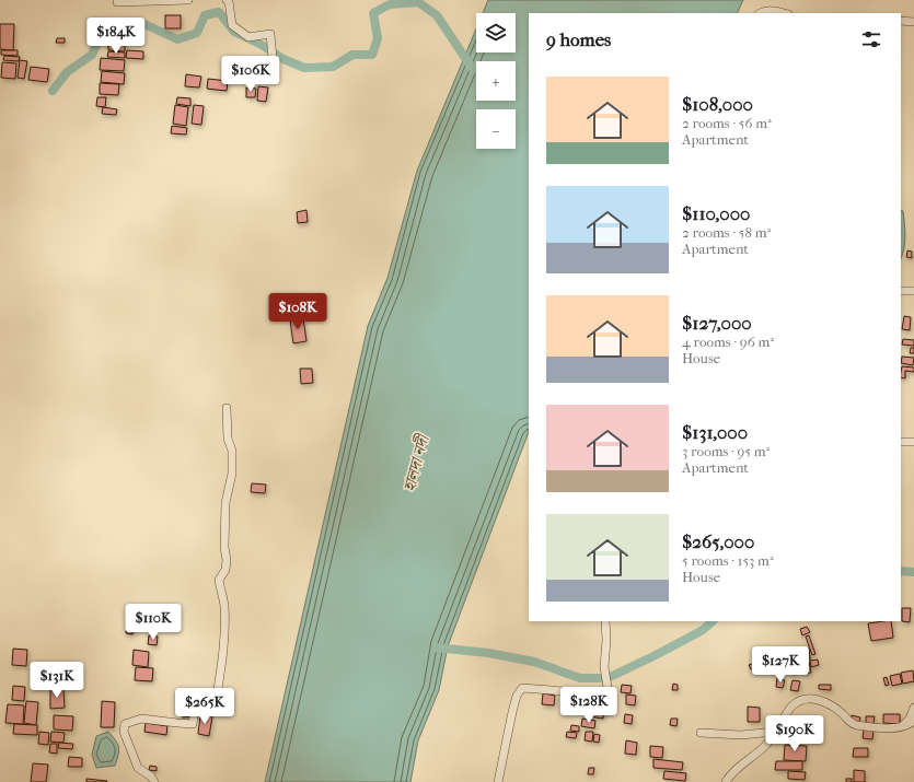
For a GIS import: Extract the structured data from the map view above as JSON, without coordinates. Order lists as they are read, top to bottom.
{
  "water": ["হালদা নদী"],
  "page": {
    "map_buttons": ["+", "−"],
    "heading": "9 homes",
    "price": [
      "$184K",
      "$106K",
      "$108K",
      "$110K",
      "$127K",
      "$131K",
      "$128K",
      "$265K",
      "$190K"
    ],
    "list": [
      {
        "name": "$108,000",
        "note": "2 rooms · 56 m² · Apartment"
      },
      {
        "name": "$110,000",
        "note": "2 rooms · 58 m² · Apartment"
      },
      {
        "name": "$127,000",
        "note": "4 rooms · 96 m² · House"
      },
      {
        "name": "$131,000",
        "note": "3 rooms · 95 m² · Apartment"
      },
      {
        "name": "$265,000",
        "note": "5 rooms · 153 m² · House"
      }
    ]
  }
}
